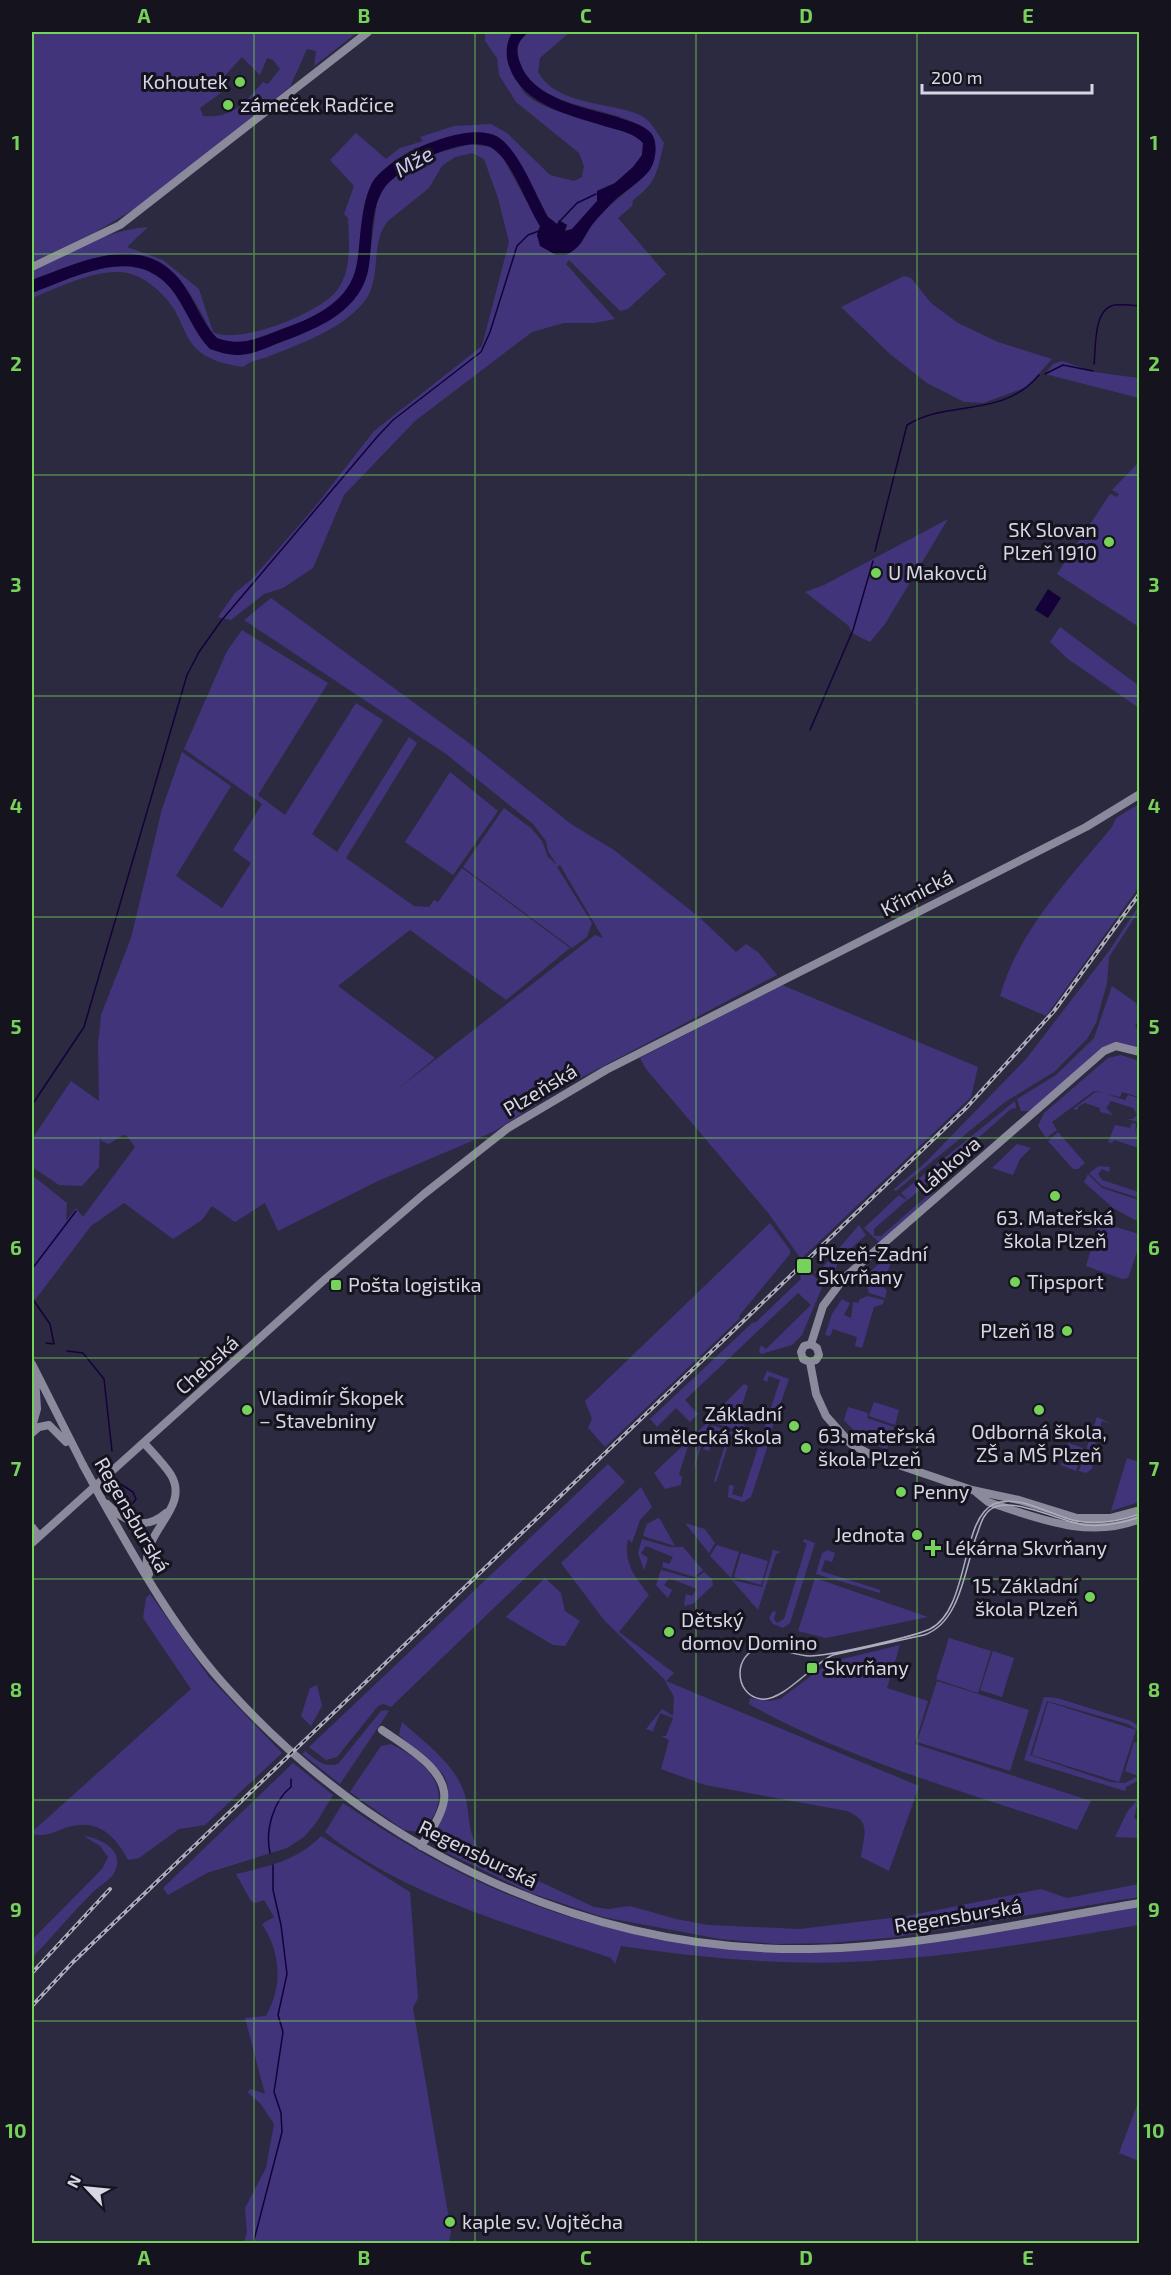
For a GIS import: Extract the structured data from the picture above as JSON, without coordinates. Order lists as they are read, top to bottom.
{
  "streets": {
    "main road": [
      "Křimická",
      "Plzeňská",
      "Lábkova",
      "Chebská",
      "Regensburská"
    ]
  },
  "crossings": [
    ["Křimická", "Plzeňská"],
    ["Plzeňská", "Chebská"]
  ],
  "water": ["Mže"],
  "places": {
    "other": [
      "Kohoutek",
      "zámeček Radčice",
      "SK Slovan Plzeň 1910",
      "U Makovců",
      "63. Mateřská škola Plzeň",
      "Tipsport",
      "Plzeň 18",
      "Vladimír Škopek – Stavebniny",
      "Odborná škola, ZŠ a MŠ Plzeň",
      "Základní umělecká škola",
      "63. mateřská škola Plzeň",
      "Penny",
      "Jednota",
      "15. Základní škola Plzeň",
      "Dětský domov Domino",
      "kaple sv. Vojtěcha"
    ],
    "transit": ["Plzeň-Zadní Skvrňany", "Pošta logistika", "Skvrňany"],
    "health": ["Lékárna Skvrňany"]
  },
  "scale_bar": "200 m",
  "north": "top left",
  "grid": {
    "columns": [
      "A",
      "B",
      "C",
      "D",
      "E"
    ],
    "rows": [
      "1",
      "2",
      "3",
      "4",
      "5",
      "6",
      "7",
      "8",
      "9",
      "10"
    ]
  }
}
